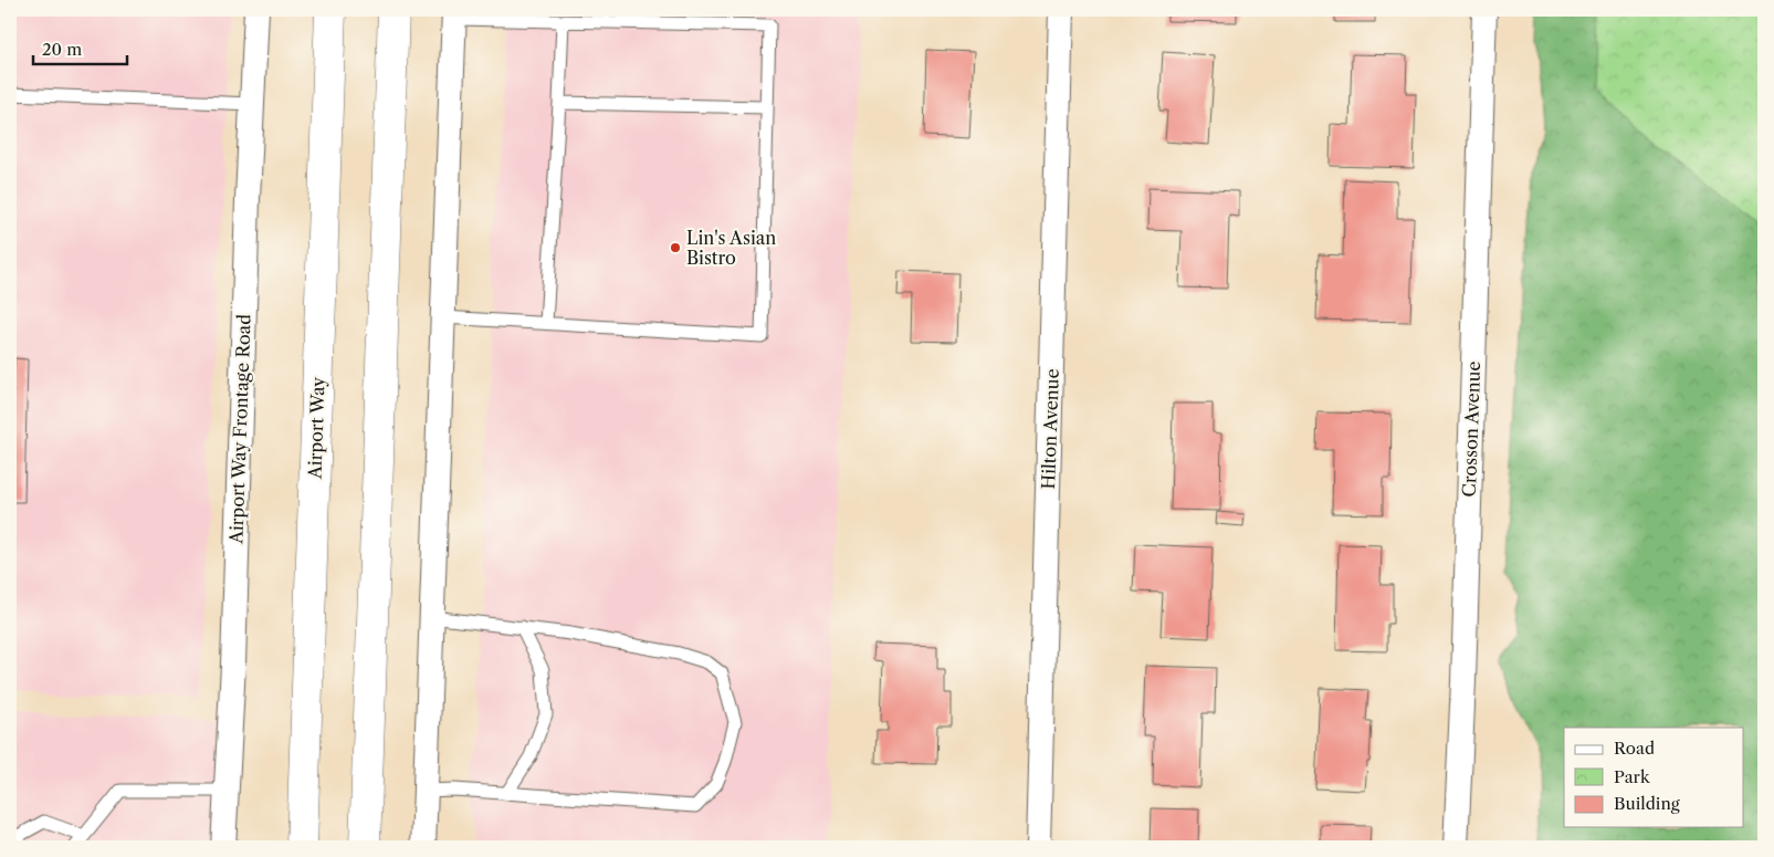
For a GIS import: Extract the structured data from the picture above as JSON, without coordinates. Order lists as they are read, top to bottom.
{
  "streets": {
    "main road": ["Airport Way"],
    "street": ["Airport Way Frontage Road", "Hilton Avenue", "Crosson Avenue"]
  },
  "places": ["Lin's Asian Bistro"],
  "legend": ["Road", "Park", "Building"],
  "scale_bar": "20 m"
}
